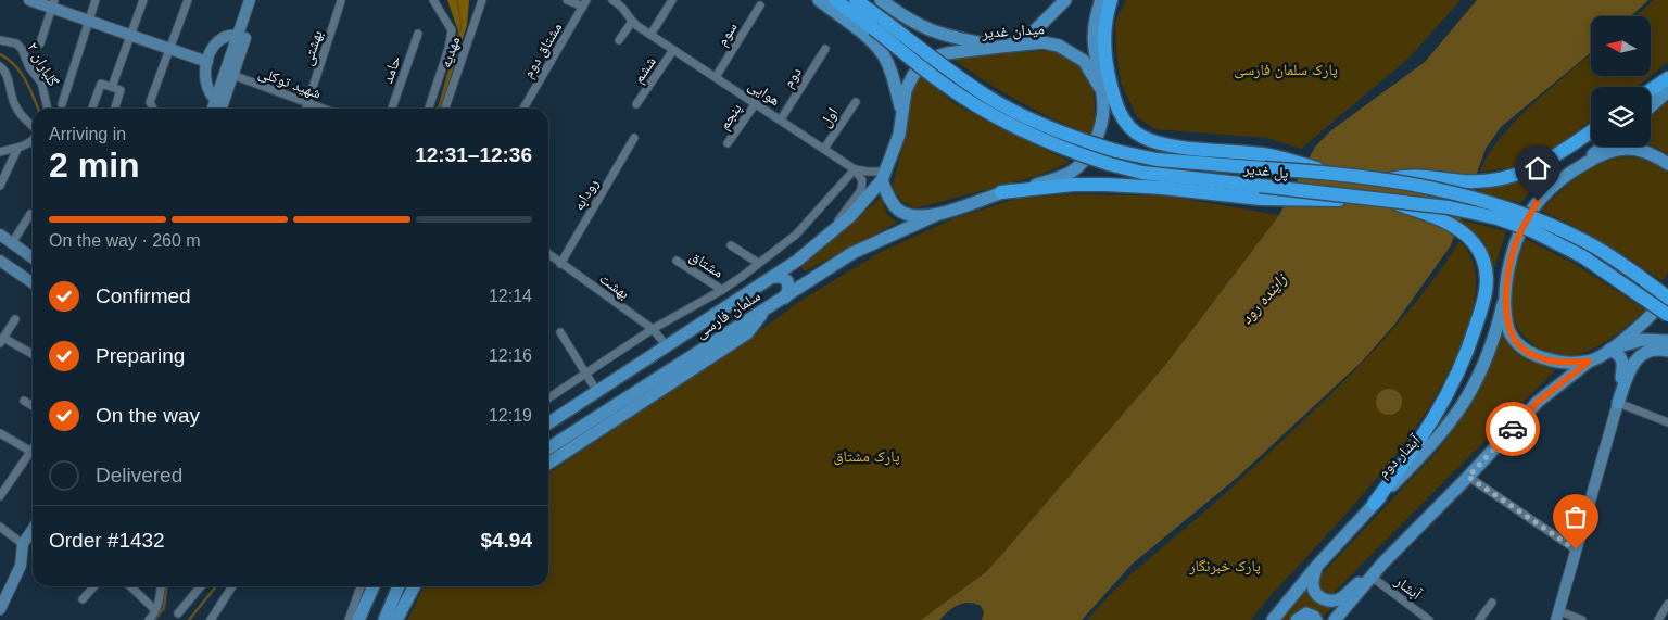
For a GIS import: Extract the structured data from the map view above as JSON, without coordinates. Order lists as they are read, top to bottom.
{
  "streets": {
    "highway": ["پل غدیر"],
    "main road": ["میدان غدیر", "سلمان فارسی", "آبشار دوم"],
    "street": [
      "سوم",
      "بهشتی",
      "مشتاق دوم",
      "مهدیه",
      "گلباران ۲",
      "حامد",
      "ششم",
      "دوم",
      "شهید توکلی",
      "هوایی",
      "پنجم",
      "اول",
      "رودابه",
      "مشتاق",
      "بهشت",
      "آبشار"
    ]
  },
  "crossings": [
    ["میدان غدیر", "سلمان فارسی"],
    ["سوم", "هوایی"],
    ["بهشتی", "شهید توکلی"],
    ["ششم", "هوایی"],
    ["دوم", "هوایی"],
    ["هوایی", "پنجم"],
    ["هوایی", "اول"],
    ["رودابه", "بهشت"],
    ["بهشت", "سلمان فارسی"]
  ],
  "water": ["زاینده رود"],
  "parks": ["پارک سلمان فارسی", "پارک مشتاق", "پارک خبرنگار"],
  "north": "left",
  "page": {
    "heading": ["2 min", "Arriving in", "12:31–12:36"],
    "panel": ["Order #1432", "$4.94"],
    "bar": "On the way · 260 m",
    "list": [
      ["Confirmed", "12:14"],
      ["Preparing", "12:16"],
      ["On the way", "12:19"],
      "Delivered"
    ]
  }
}
